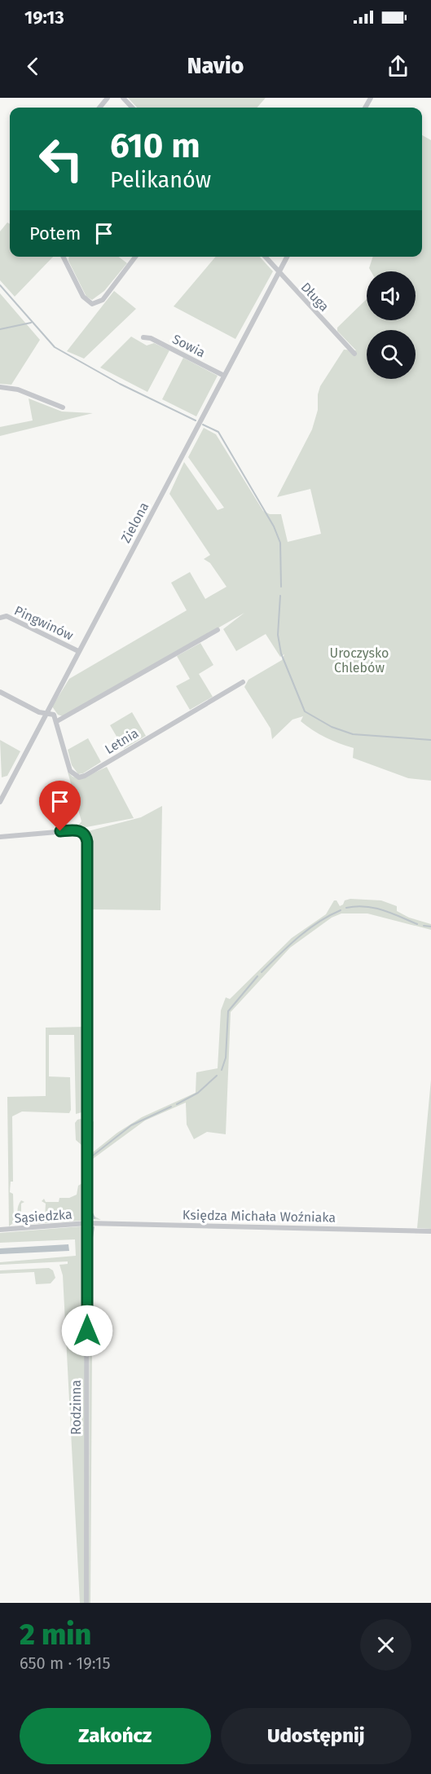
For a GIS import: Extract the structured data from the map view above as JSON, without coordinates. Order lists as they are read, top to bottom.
{
  "streets": {
    "street": [
      "Długa",
      "Sowia",
      "Zielona",
      "Pingwinów",
      "Letnia",
      "Sąsiedzka",
      "Księdza Michała Woźniaka",
      "Rodzinna"
    ]
  },
  "crossings": [
    ["Długa", "Zielona"],
    ["Sowia", "Zielona"],
    ["Zielona", "Pingwinów"],
    ["Sąsiedzka", "Księdza Michała Woźniaka"],
    ["Sąsiedzka", "Rodzinna"],
    ["Księdza Michała Woźniaka", "Rodzinna"]
  ],
  "parks": ["Uroczysko Chlebów"],
  "page": {
    "status": "19:13",
    "header": "Navio",
    "turn": ["610 m", "Pelikanów"],
    "then": "Potem",
    "heading": ["2 min", "650 m · 19:15"],
    "buttons": ["Zakończ", "Udostępnij"]
  }
}
